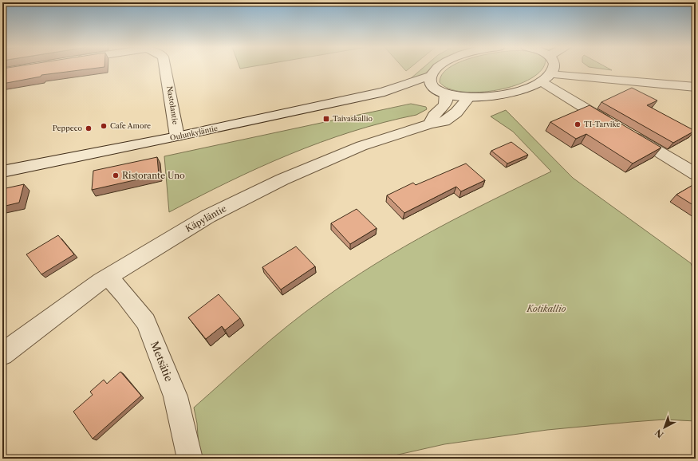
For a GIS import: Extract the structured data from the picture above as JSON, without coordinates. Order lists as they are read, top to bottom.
{
  "streets": {
    "street": [
      "Nastolantie",
      "Oulunkyläntie",
      "Käpyläntie",
      "Metsätie"
    ]
  },
  "crossings": [
    ["Nastolantie", "Oulunkyläntie"],
    ["Oulunkyläntie", "Käpyläntie"],
    ["Käpyläntie", "Metsätie"]
  ],
  "parks": ["Kotikallio"],
  "places": {
    "transit": ["Taivaskallio"],
    "other": [
      "TI-Tarvike",
      "Cafe Amore",
      "Peppeco",
      "Ristorante Uno"
    ]
  },
  "north": "bottom left"
}
